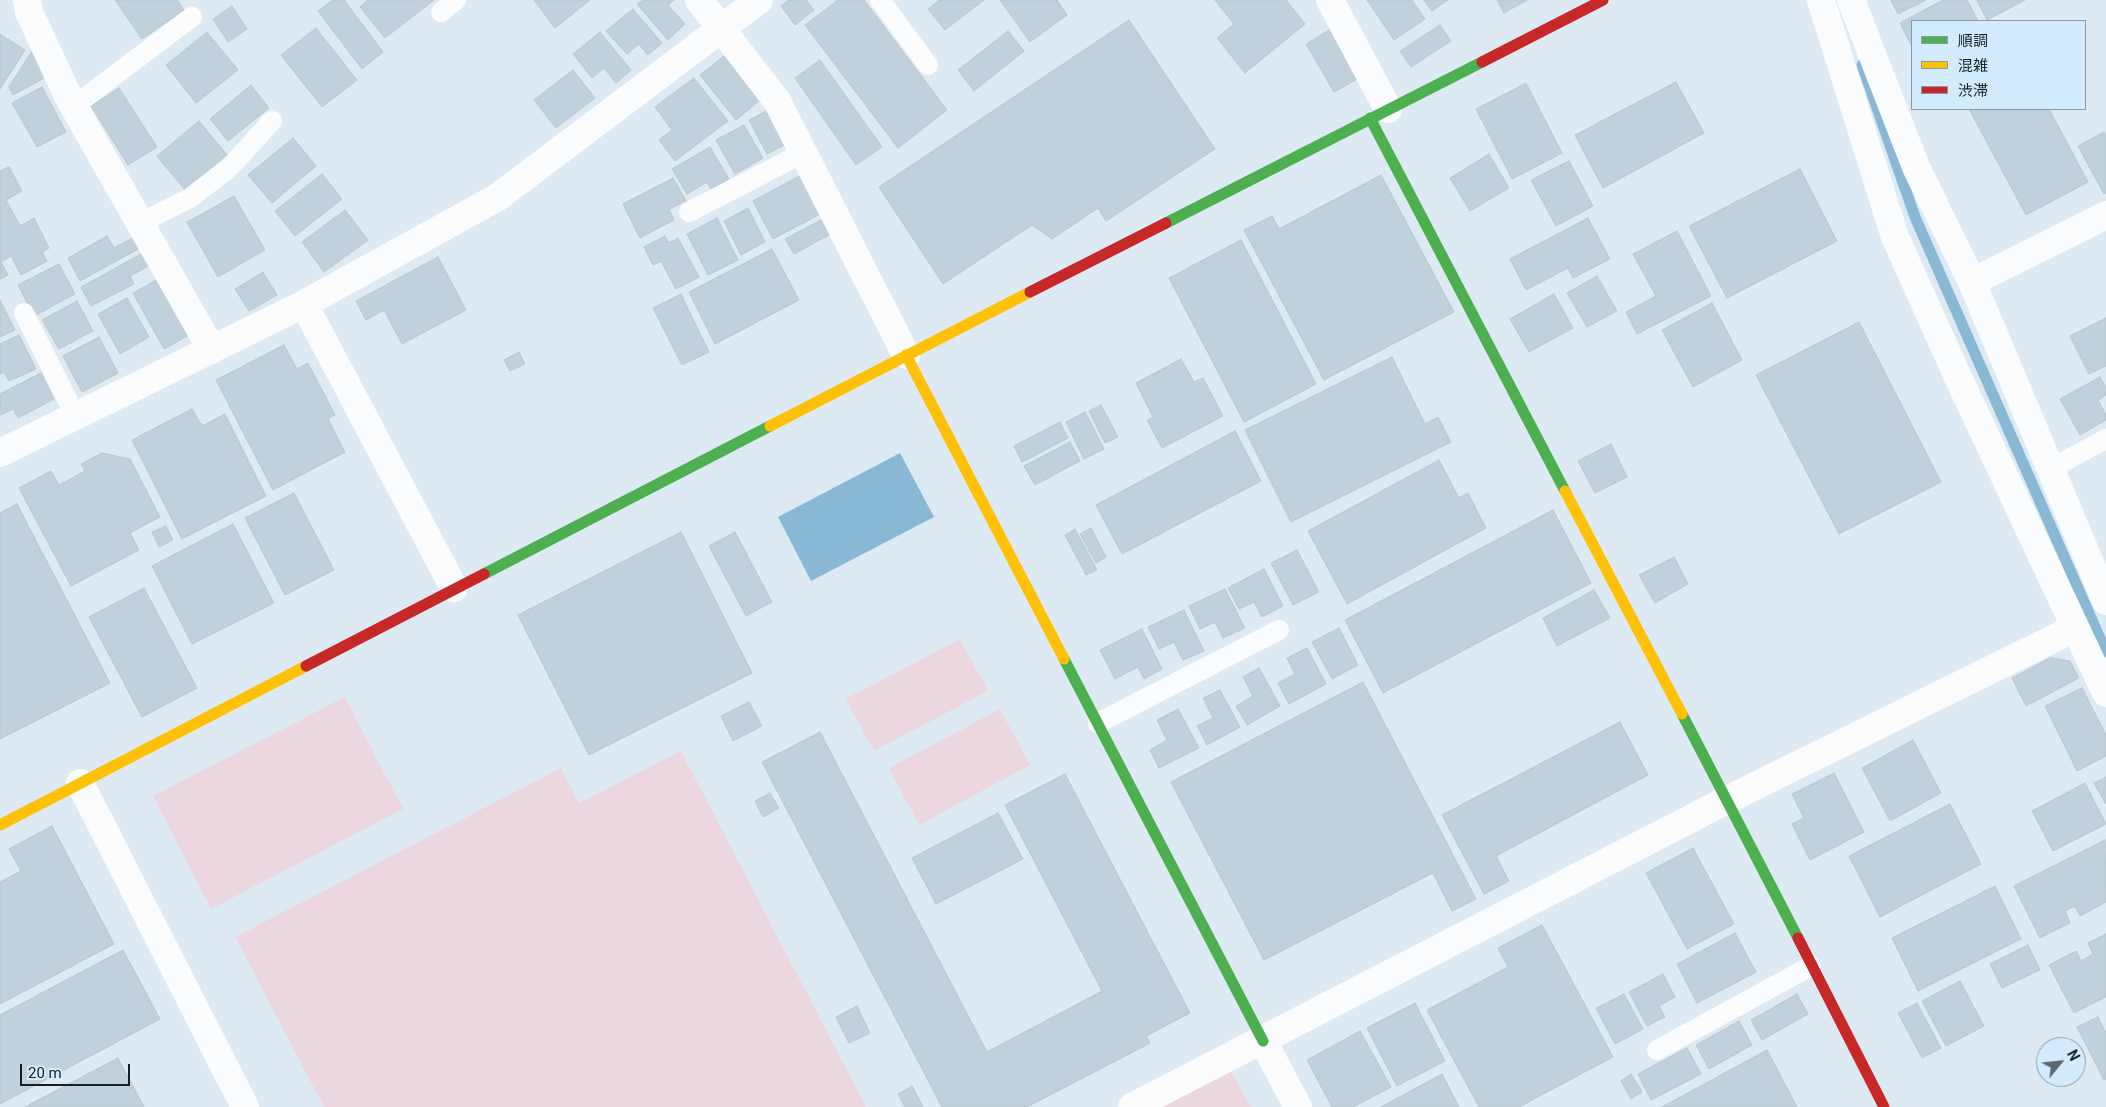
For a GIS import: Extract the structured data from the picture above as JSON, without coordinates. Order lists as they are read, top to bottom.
{
  "legend": ["順調", "混雑", "渋滞"],
  "scale_bar": "20 m",
  "north": "top right"
}
